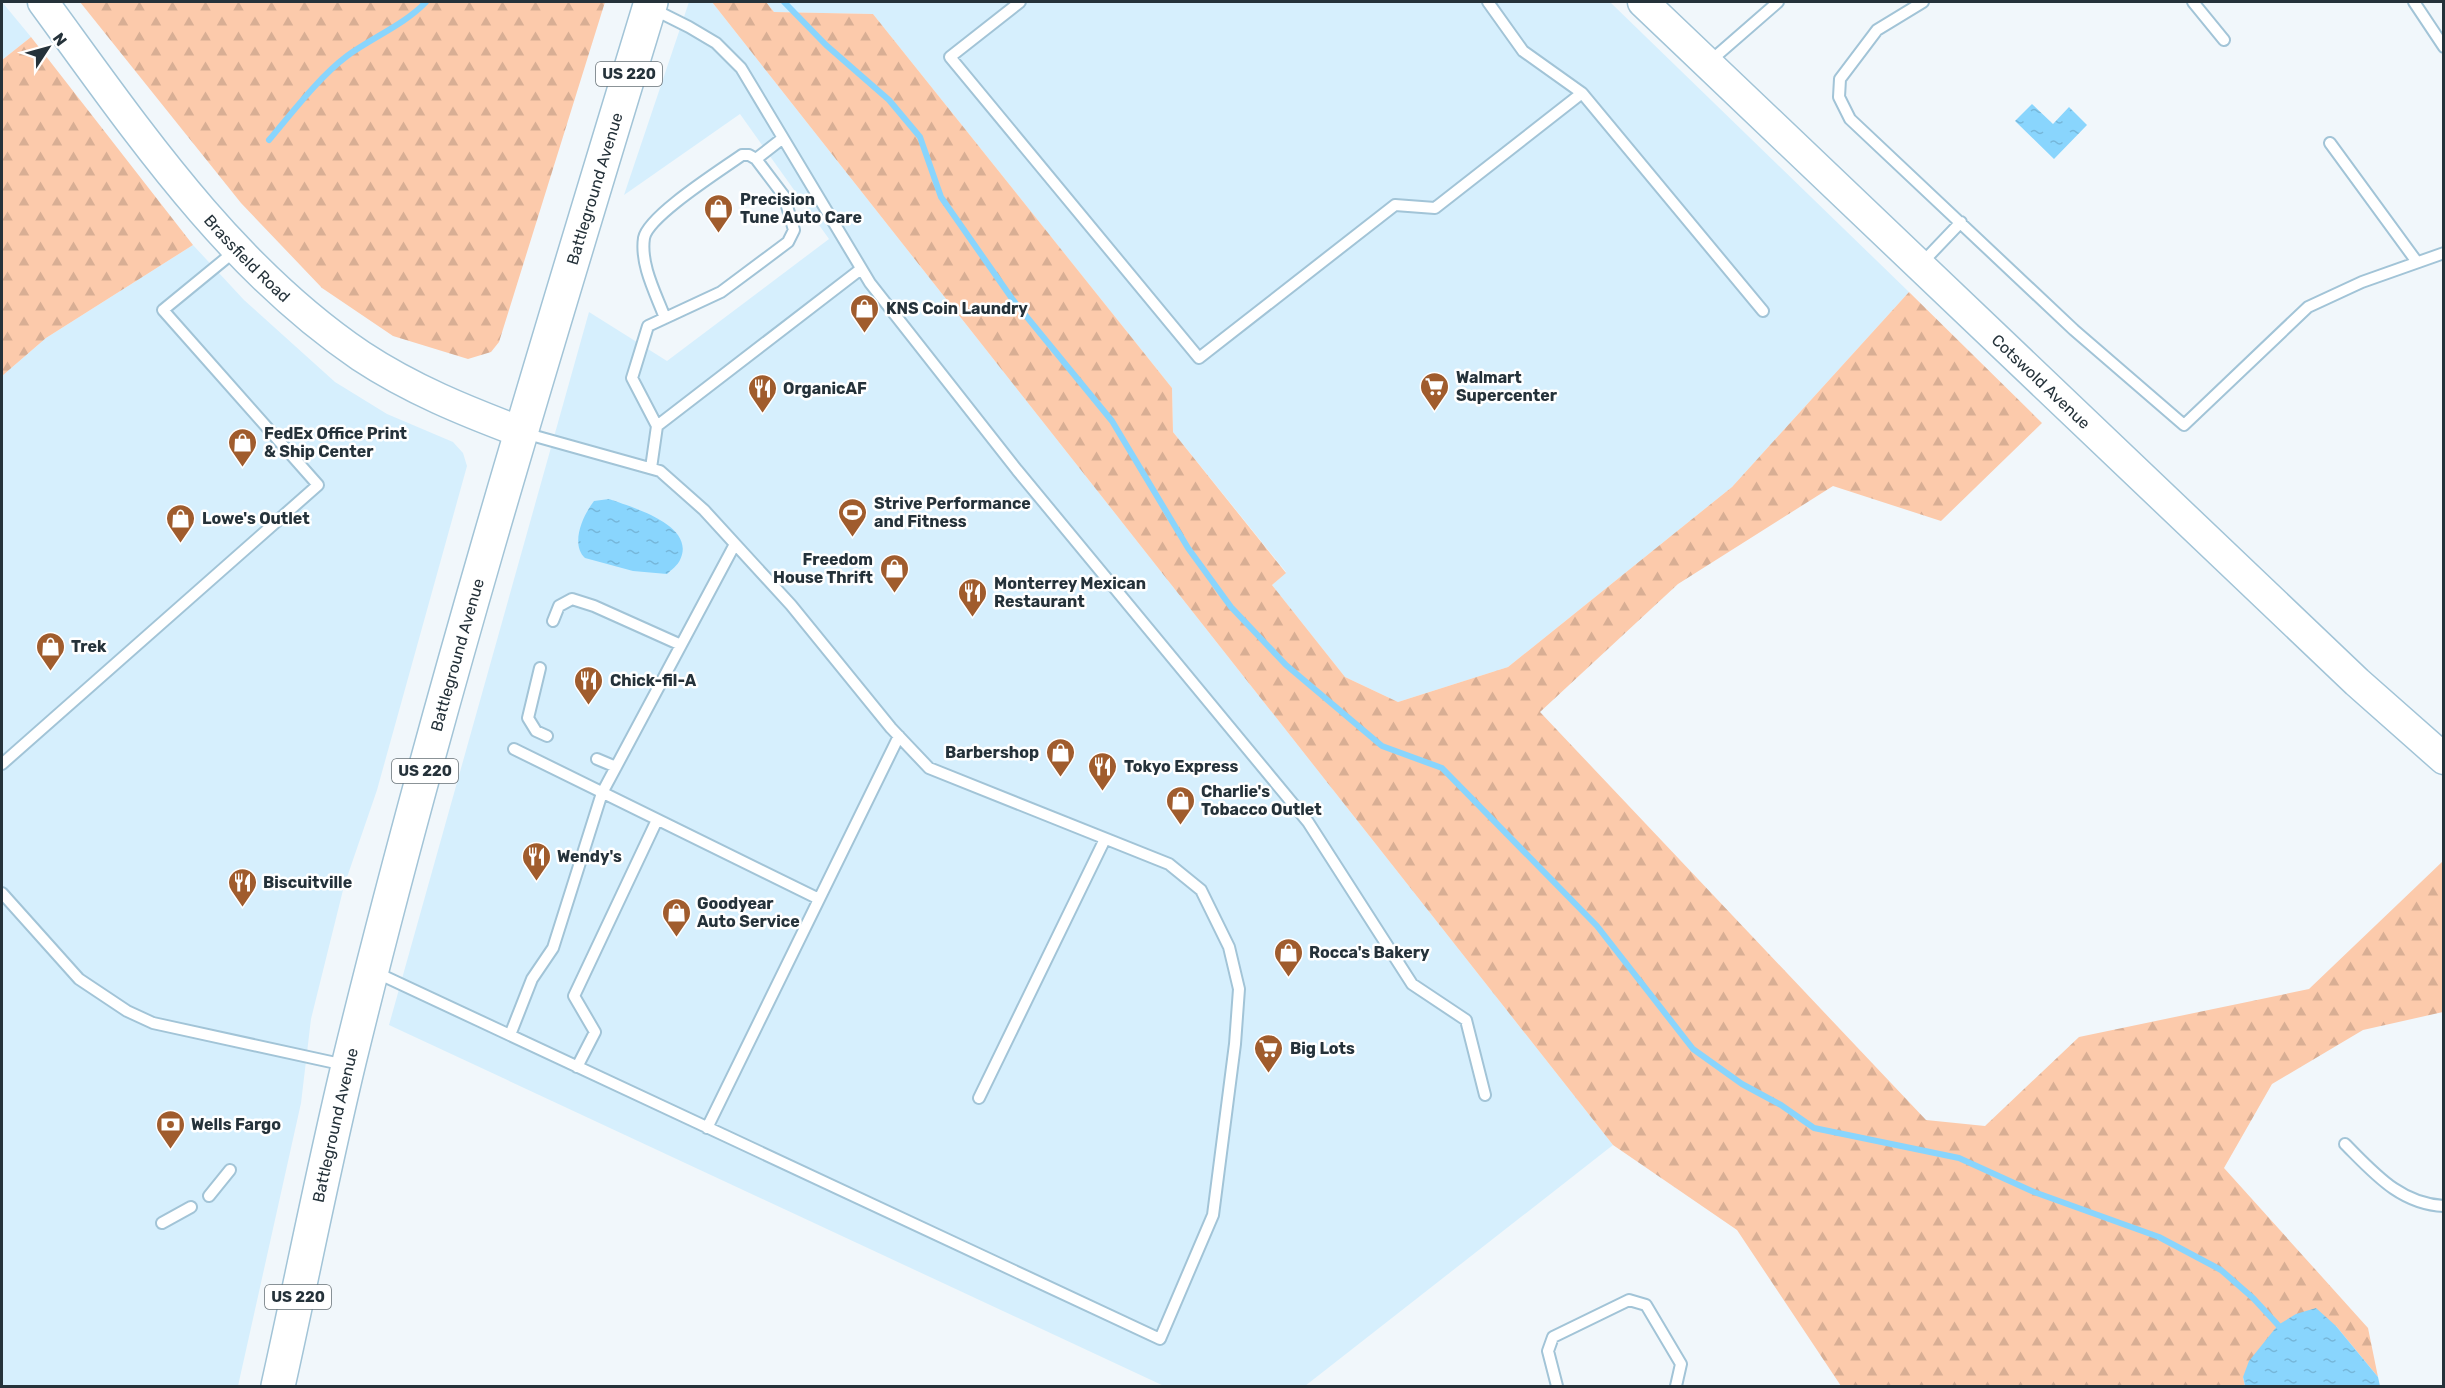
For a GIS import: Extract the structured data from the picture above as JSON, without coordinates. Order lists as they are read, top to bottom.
{
  "streets": {
    "main road": ["US 220", "Battleground Avenue"],
    "street": ["Brassfield Road", "Cotswold Avenue"]
  },
  "crossings": [
    ["Battleground Avenue", "Brassfield Road"]
  ],
  "places": {
    "shop": [
      "Precision Tune Auto Care",
      "KNS Coin Laundry",
      "FedEx Office Print & Ship Center",
      "Lowe's Outlet",
      "Freedom House Thrift",
      "Trek",
      "Barbershop",
      "Charlie's Tobacco Outlet",
      "Goodyear Auto Service",
      "Rocca's Bakery"
    ],
    "supermarket": ["Walmart Supercenter", "Big Lots"],
    "restaurant": [
      "OrganicAF",
      "Monterrey Mexican Restaurant",
      "Chick-fil-A",
      "Tokyo Express",
      "Wendy's",
      "Biscuitville"
    ],
    "sports": ["Strive Performance and Fitness"],
    "bank": ["Wells Fargo"]
  },
  "north": "top right"
}
